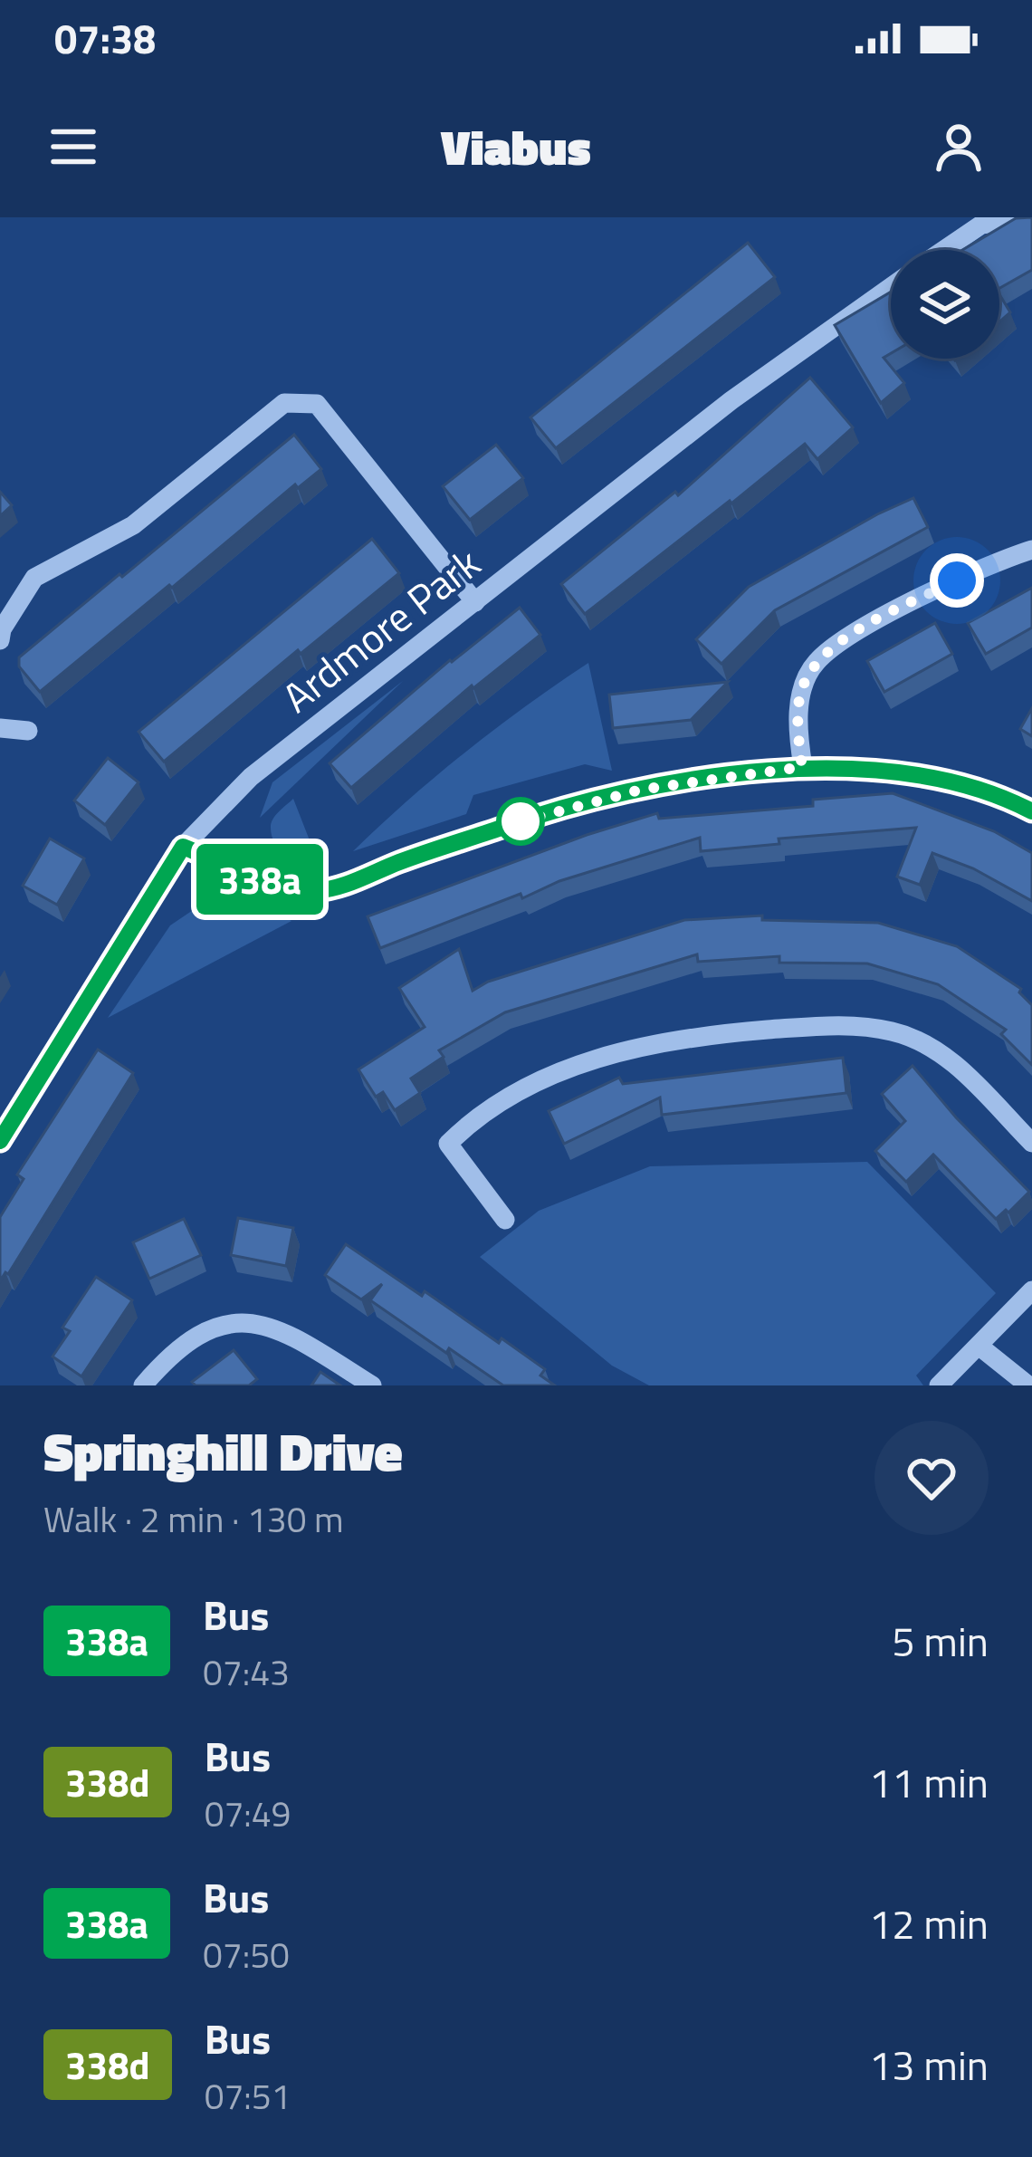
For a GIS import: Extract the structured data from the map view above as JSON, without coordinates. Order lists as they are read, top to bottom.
{
  "streets": {
    "street": ["Ardmore Park"]
  },
  "lines": ["bus line 338a"],
  "page": {
    "status": "07:38",
    "header": "Viabus",
    "on_map": "338a",
    "heading": ["Springhill Drive", "Walk · 2 min · 130 m"],
    "list": [
      {
        "mark": "338a",
        "name": "Bus",
        "note": "07:43",
        "value": "5 min"
      },
      {
        "mark": "338d",
        "name": "Bus",
        "note": "07:49",
        "value": "11 min"
      },
      {
        "mark": "338a",
        "name": "Bus",
        "note": "07:50",
        "value": "12 min"
      },
      {
        "mark": "338d",
        "name": "Bus",
        "note": "07:51",
        "value": "13 min"
      }
    ]
  }
}
